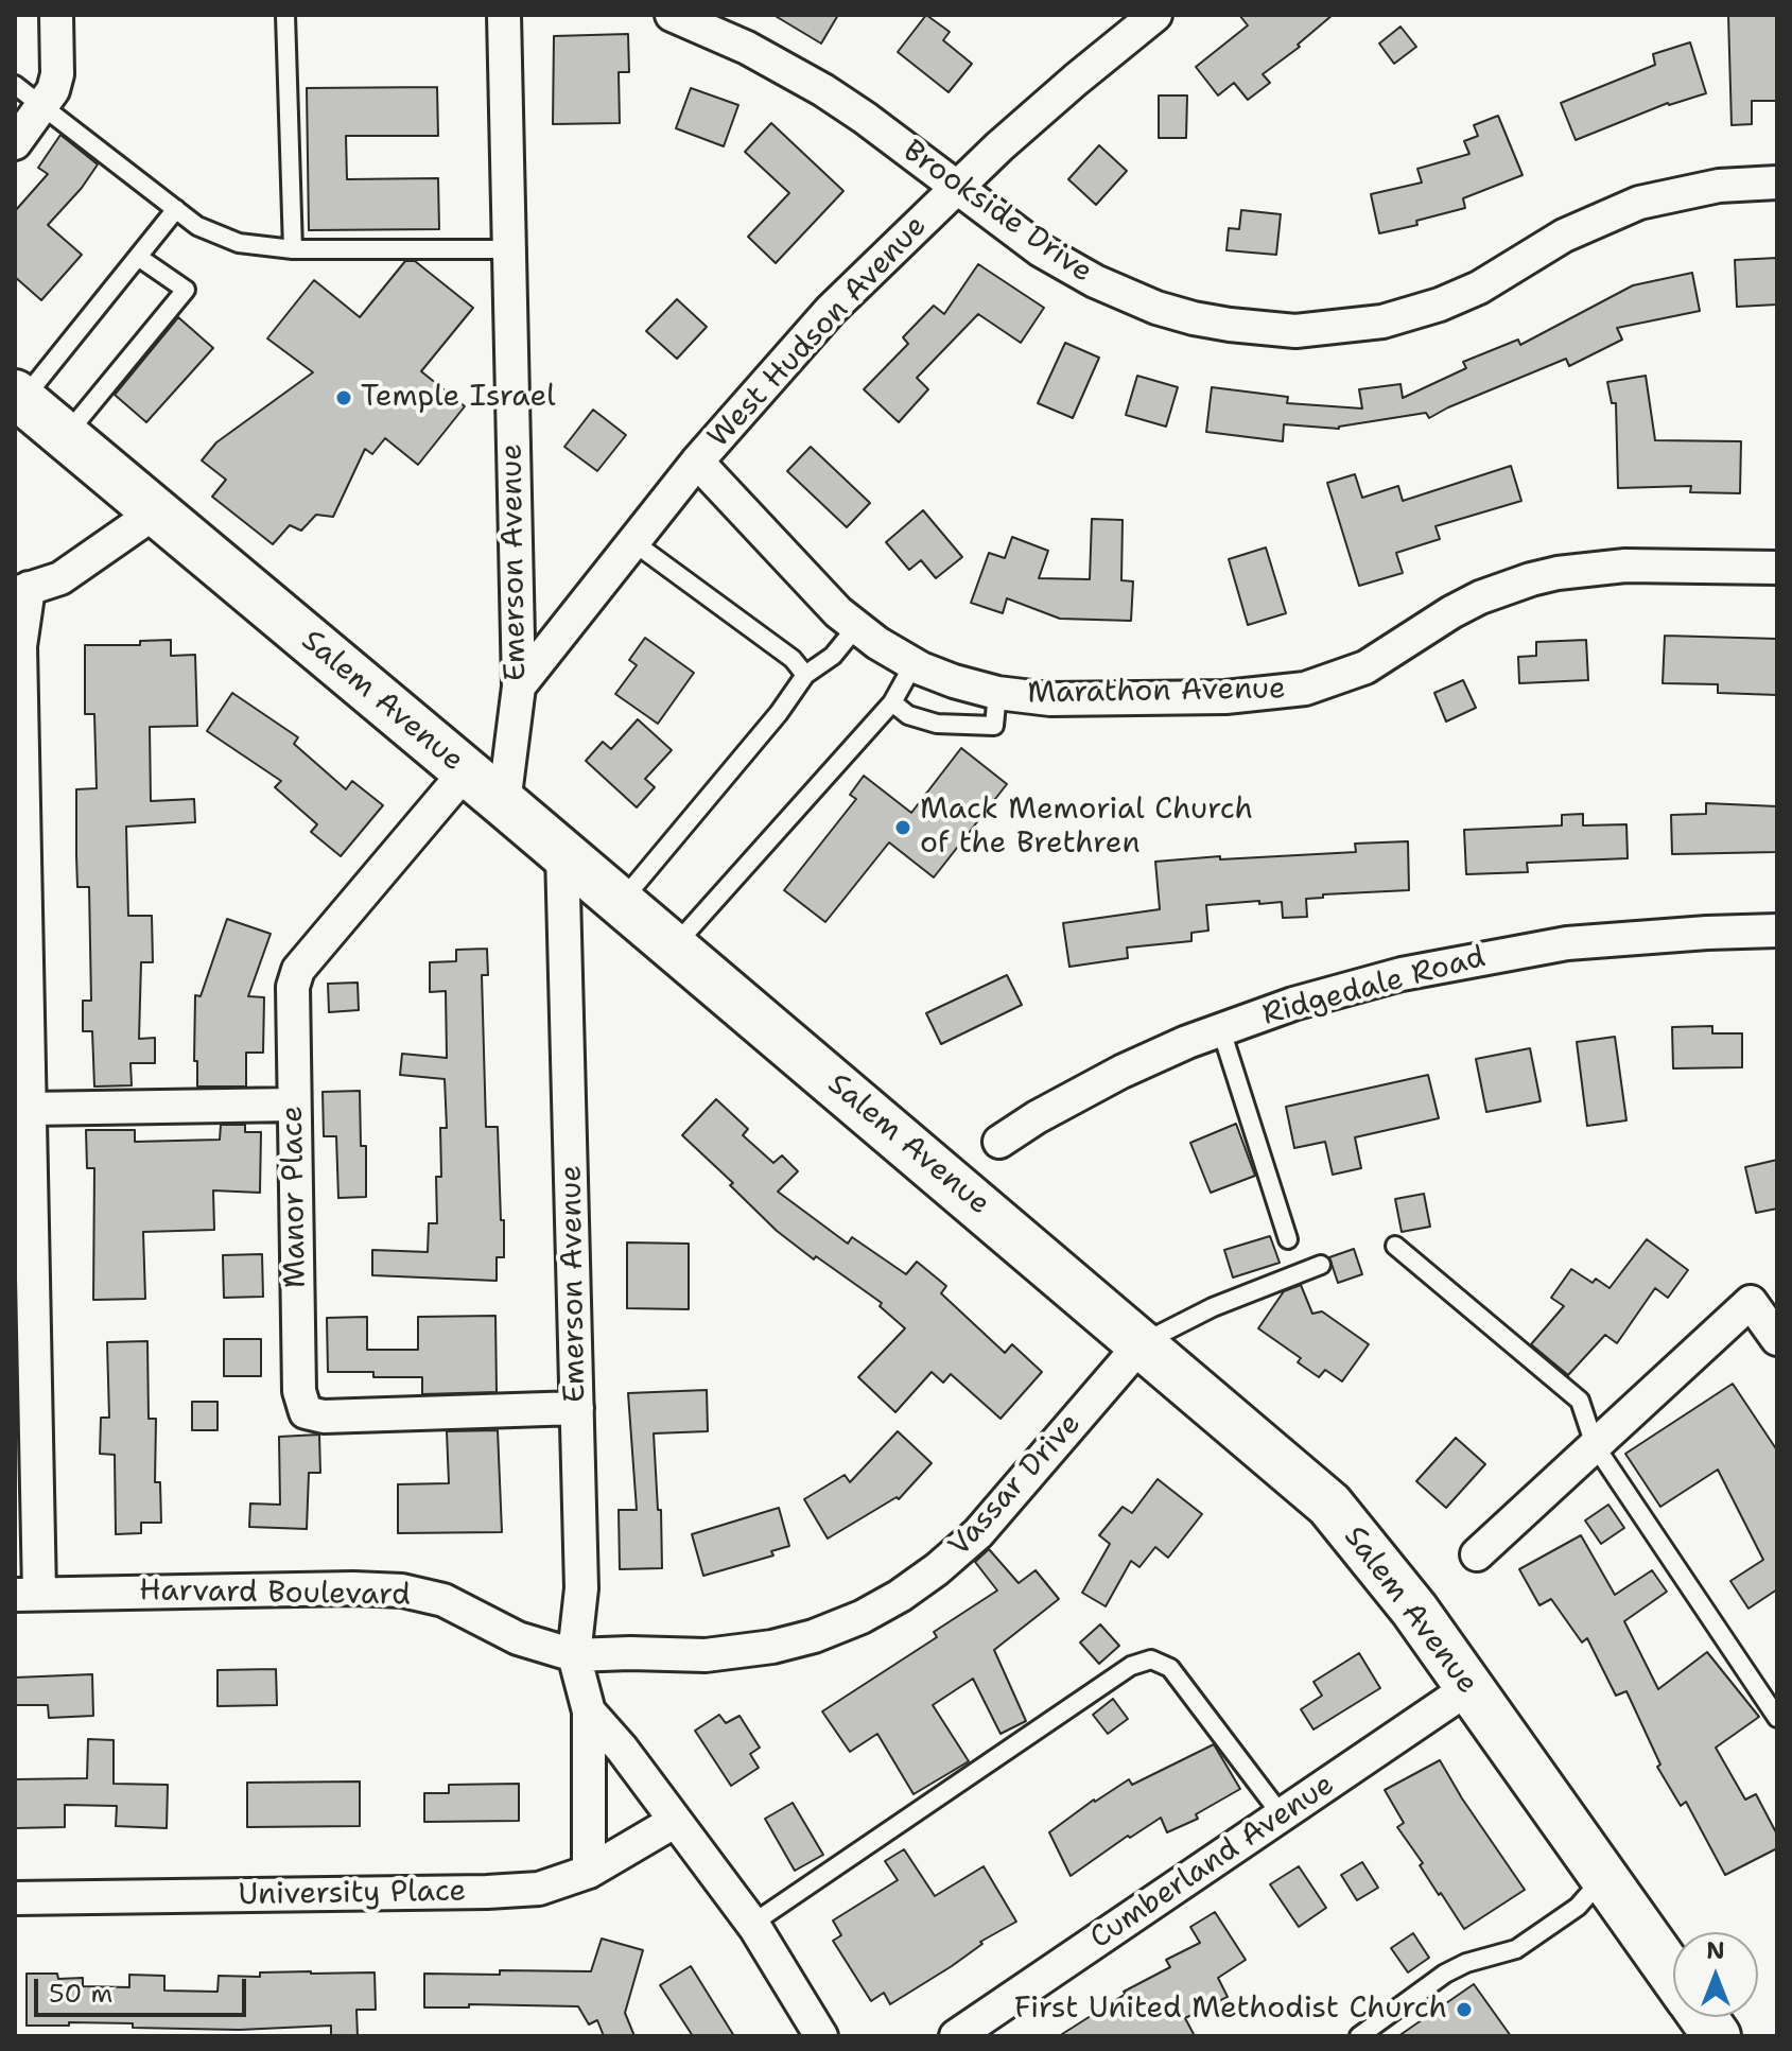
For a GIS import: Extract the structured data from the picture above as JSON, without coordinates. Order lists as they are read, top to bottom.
{
  "streets": {
    "main road": ["Salem Avenue"],
    "street": [
      "Brookside Drive",
      "West Hudson Avenue",
      "Emerson Avenue",
      "Marathon Avenue",
      "Ridgedale Road",
      "Manor Place",
      "Vassar Drive",
      "Harvard Boulevard",
      "Cumberland Avenue",
      "University Place"
    ]
  },
  "crossings": [
    ["Brookside Drive", "West Hudson Avenue"],
    ["West Hudson Avenue", "Emerson Avenue"],
    ["West Hudson Avenue", "Marathon Avenue"],
    ["Emerson Avenue", "Salem Avenue"],
    ["Emerson Avenue", "Manor Place"],
    ["Emerson Avenue", "Vassar Drive"],
    ["Emerson Avenue", "Harvard Boulevard"],
    ["Salem Avenue", "Manor Place"],
    ["Salem Avenue", "Vassar Drive"],
    ["Salem Avenue", "Cumberland Avenue"],
    ["Vassar Drive", "Harvard Boulevard"]
  ],
  "places": ["Temple Israel", "Mack Memorial Church of the Brethren", "First United Methodist Church"],
  "scale_bar": "50 m",
  "north": "top"
}
